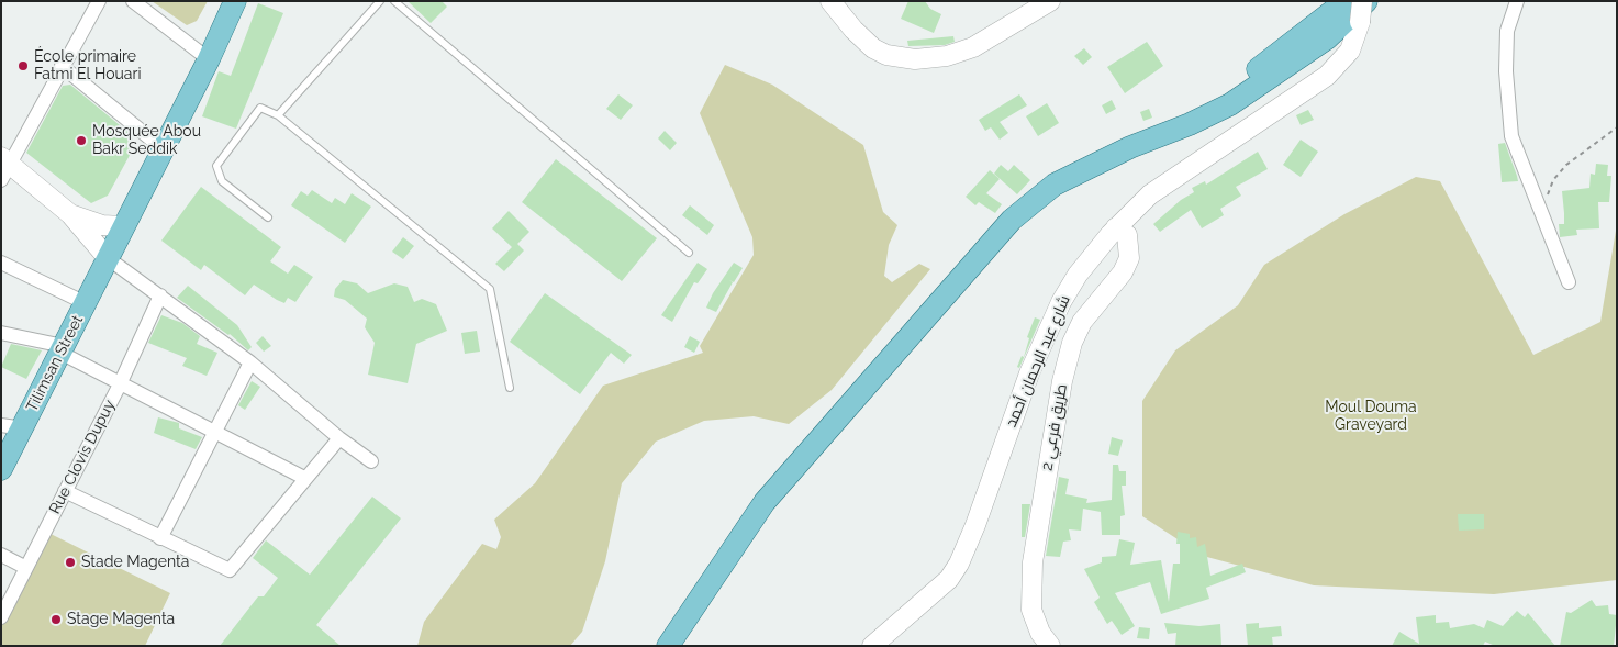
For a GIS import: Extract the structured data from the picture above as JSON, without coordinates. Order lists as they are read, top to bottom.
{
  "streets": {
    "main road": ["شارع عبد الرحمان أحمد", "Tilimsan Street", "طريق فرعي 2"],
    "street": ["Rue Clovis Dupuy"]
  },
  "crossings": [
    ["شارع عبد الرحمان أحمد", "طريق فرعي 2"]
  ],
  "parks": ["Moul Douma Graveyard"],
  "places": [
    "École primaire Fatmi El Houari",
    "Mosquée Abou Bakr Seddik",
    "Stade Magenta",
    "Stage Magenta"
  ]
}
